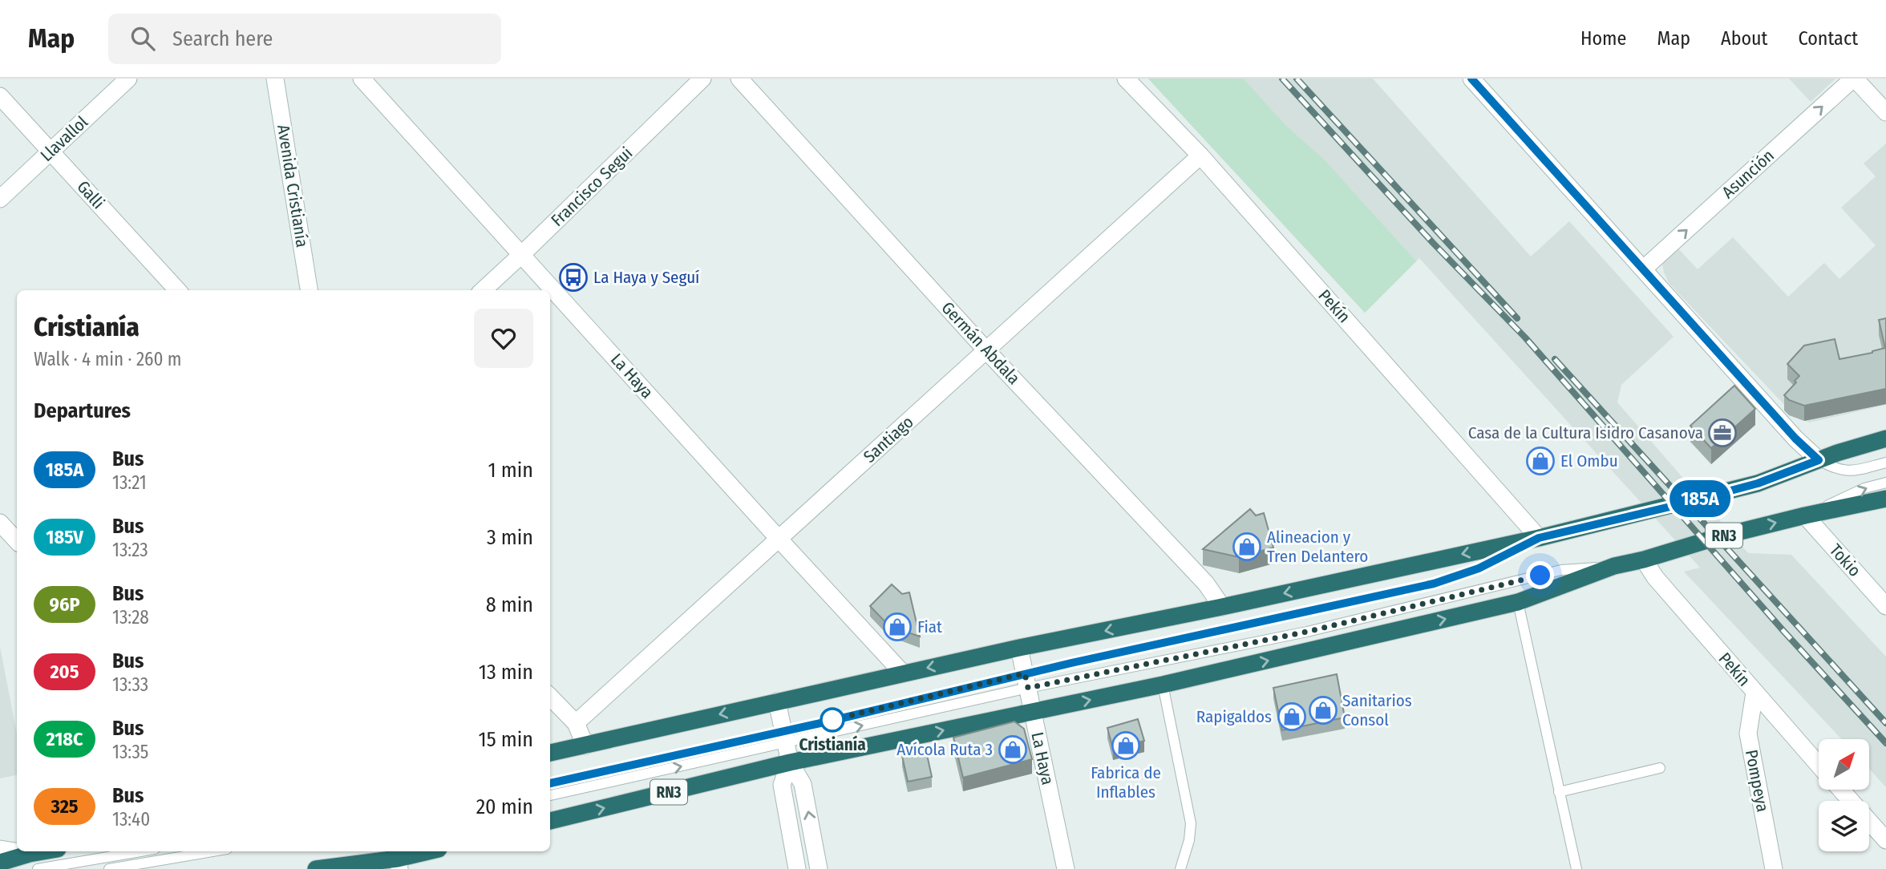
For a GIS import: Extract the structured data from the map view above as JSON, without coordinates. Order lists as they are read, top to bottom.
{
  "streets": {
    "highway": ["RN3"],
    "street": [
      "Llavallol",
      "Asunción",
      "Avenida Cristianía",
      "Francisco Segui",
      "Galli",
      "Pekín",
      "Germán Abdala",
      "La Haya",
      "Santiago",
      "Tokio",
      "Pompeya"
    ]
  },
  "crossings": [
    ["Llavallol", "Galli"],
    ["Francisco Segui", "La Haya"],
    ["Pekín", "Santiago"],
    ["Pekín", "RN3"],
    ["Pekín", "Pompeya"],
    ["Germán Abdala", "Santiago"],
    ["Germán Abdala", "RN3"],
    ["La Haya", "Santiago"],
    ["La Haya", "RN3"],
    ["RN3", "Tokio"]
  ],
  "one_way": ["Asunción"],
  "places": {
    "bus stop": ["La Haya y Seguí"],
    "office": ["Casa de la Cultura Isidro Casanova"],
    "shop": [
      "El Ombu",
      "Alineacion y Tren Delantero",
      "Fiat",
      "Sanitarios Consol",
      "Rapigaldos",
      "Fabrica de Inflables",
      "Avícola Ruta 3"
    ],
    "other": ["Cristianía"]
  },
  "lines": ["bus line 185A"],
  "north": "top right",
  "page": {
    "header": "Map",
    "search": "Search here",
    "nav": [
      "Home",
      "Map",
      "About",
      "Contact"
    ],
    "on_map": "185A",
    "heading": [
      ["Cristianía", "Walk · 4 min · 260 m"],
      "Departures"
    ],
    "list": [
      {
        "mark": "185A",
        "name": "Bus",
        "note": "13:21",
        "value": "1 min"
      },
      {
        "mark": "185V",
        "name": "Bus",
        "note": "13:23",
        "value": "3 min"
      },
      {
        "mark": "96P",
        "name": "Bus",
        "note": "13:28",
        "value": "8 min"
      },
      {
        "mark": "205",
        "name": "Bus",
        "note": "13:33",
        "value": "13 min"
      },
      {
        "mark": "218C",
        "name": "Bus",
        "note": "13:35",
        "value": "15 min"
      },
      {
        "mark": "325",
        "name": "Bus",
        "note": "13:40",
        "value": "20 min"
      }
    ]
  }
}
